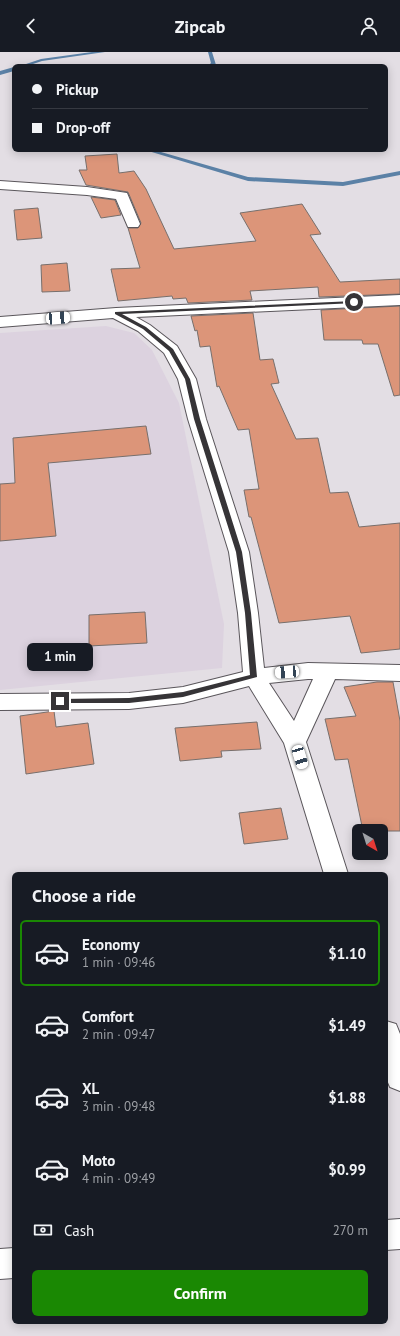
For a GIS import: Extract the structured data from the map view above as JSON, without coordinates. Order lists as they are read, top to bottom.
{
  "north": "bottom right",
  "page": {
    "header": "Zipcab",
    "banner": ["Pickup", "Drop-off"],
    "bubble": "1 min",
    "heading": "Choose a ride",
    "list": [
      {
        "name": "Economy",
        "note": "1 min · 09:46",
        "value": "$1.10"
      },
      {
        "name": "Comfort",
        "note": "2 min · 09:47",
        "value": "$1.49"
      },
      {
        "name": "XL",
        "note": "3 min · 09:48",
        "value": "$1.88"
      },
      {
        "name": "Moto",
        "note": "4 min · 09:49",
        "value": "$0.99"
      }
    ],
    "pay": ["Cash", "270 m"],
    "buttons": "Confirm"
  }
}
